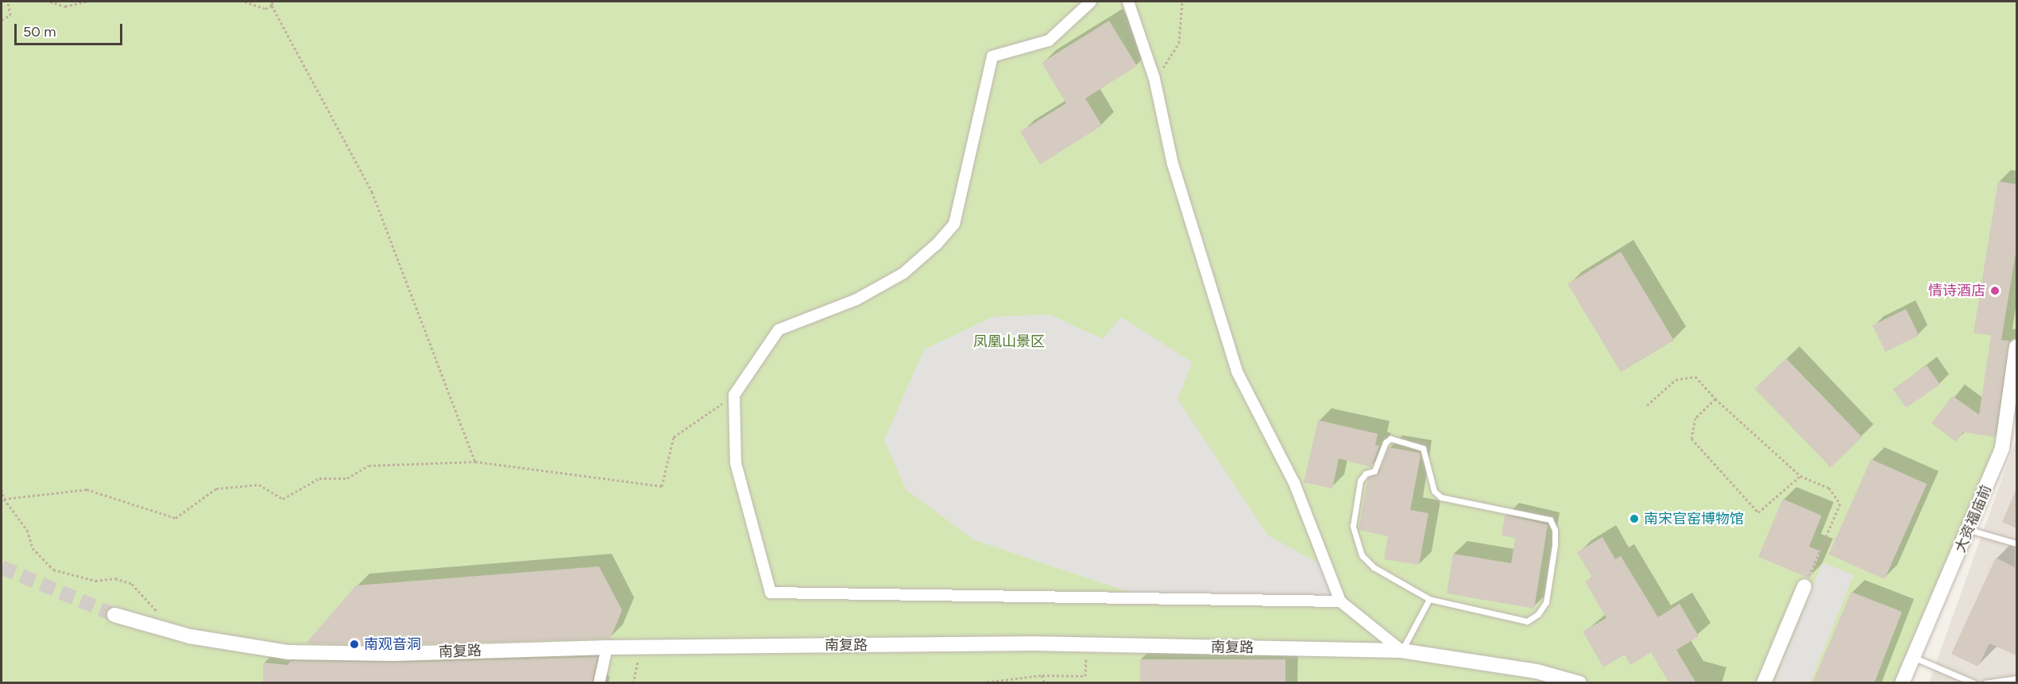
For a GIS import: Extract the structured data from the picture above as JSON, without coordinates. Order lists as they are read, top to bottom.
{
  "streets": {
    "street": ["大资福庙前", "南复路"]
  },
  "parks": ["凤凰山景区"],
  "places": ["情诗酒店", "南宋官窑博物馆", "南观音洞"],
  "scale_bar": "50 m"
}
